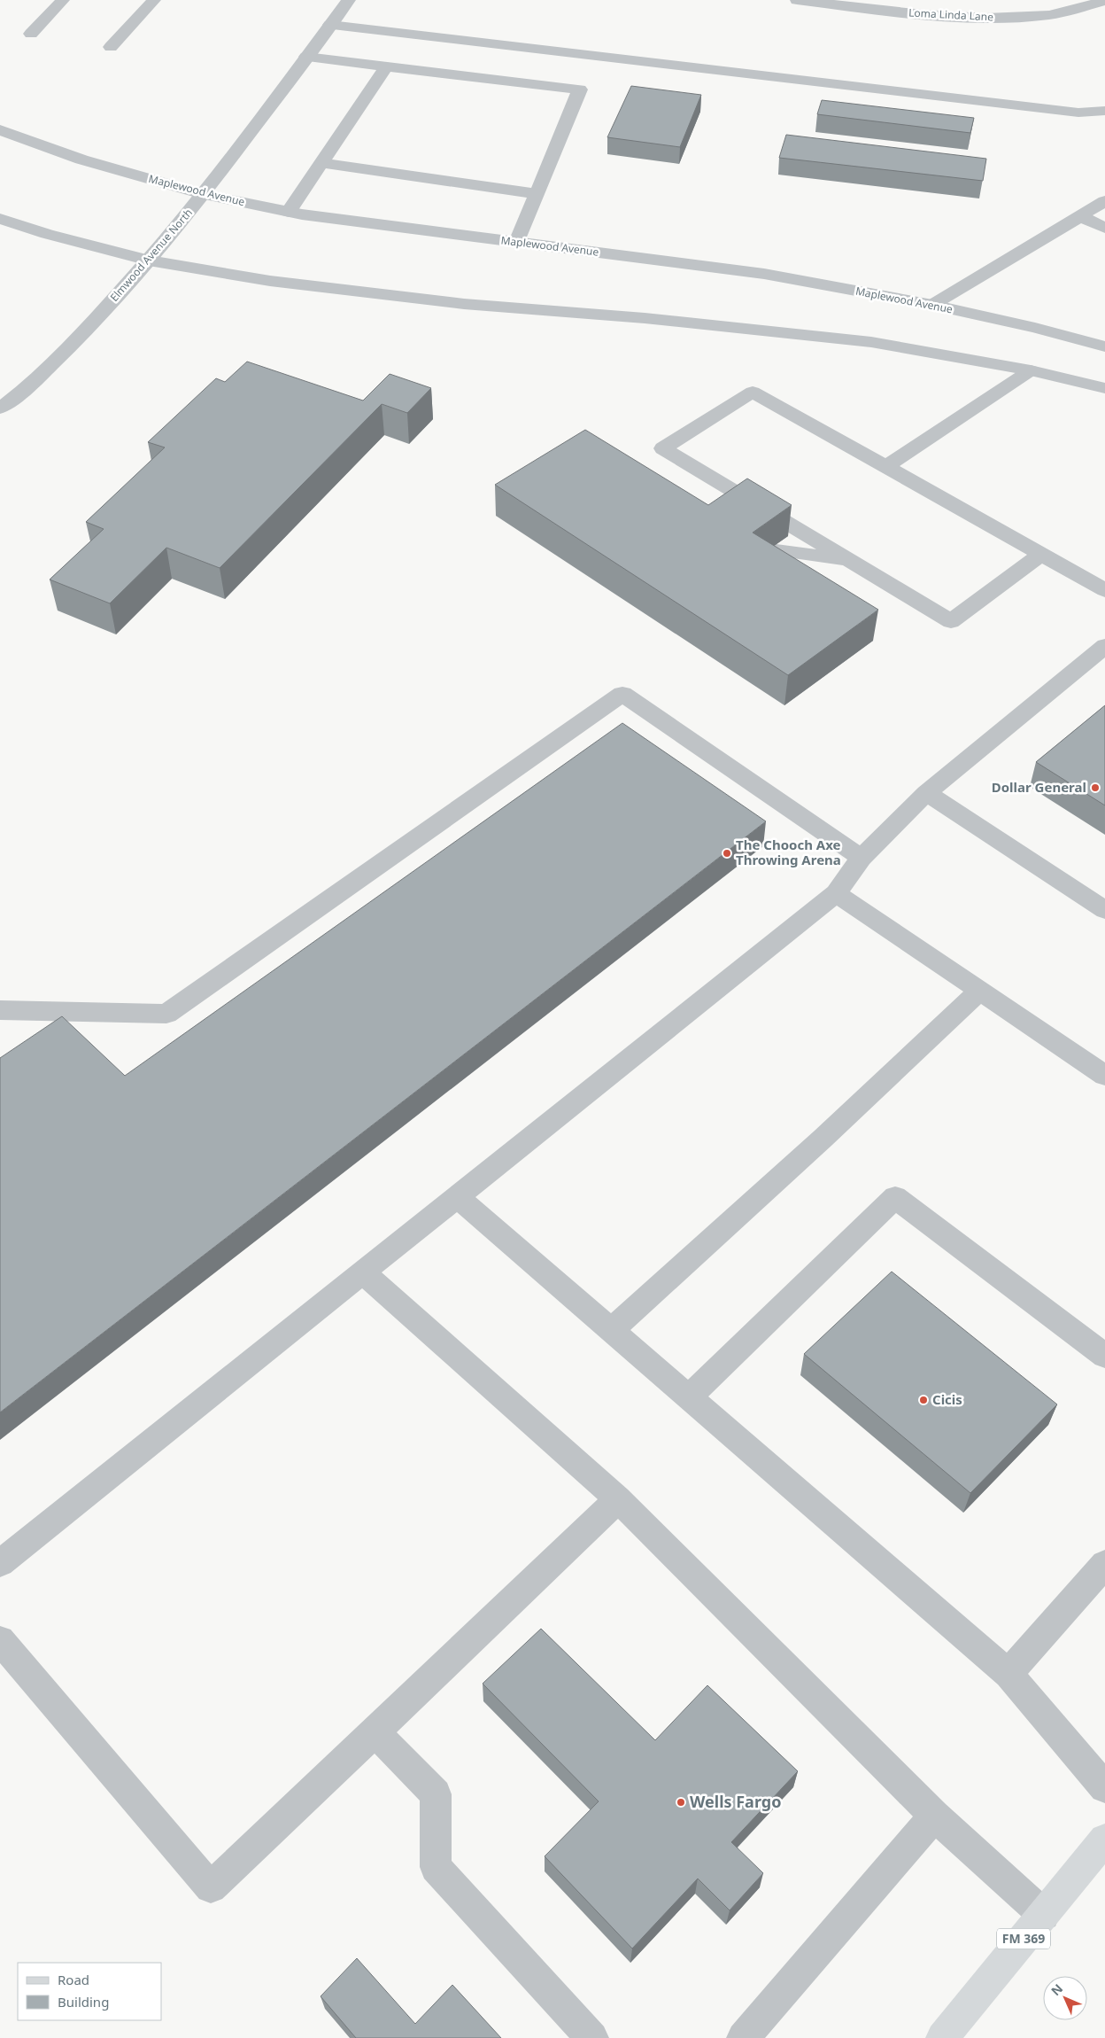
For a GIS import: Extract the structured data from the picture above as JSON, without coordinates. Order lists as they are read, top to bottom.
{
  "streets": {
    "main road": ["FM 369"],
    "street": ["Loma Linda Lane", "Maplewood Avenue", "Elmwood Avenue North"]
  },
  "crossings": [
    ["Maplewood Avenue", "Elmwood Avenue North"]
  ],
  "places": [
    "Dollar General",
    "The Chooch Axe Throwing Arena",
    "Cicis",
    "Wells Fargo"
  ],
  "legend": ["Road", "Building"],
  "north": "top left"
}
